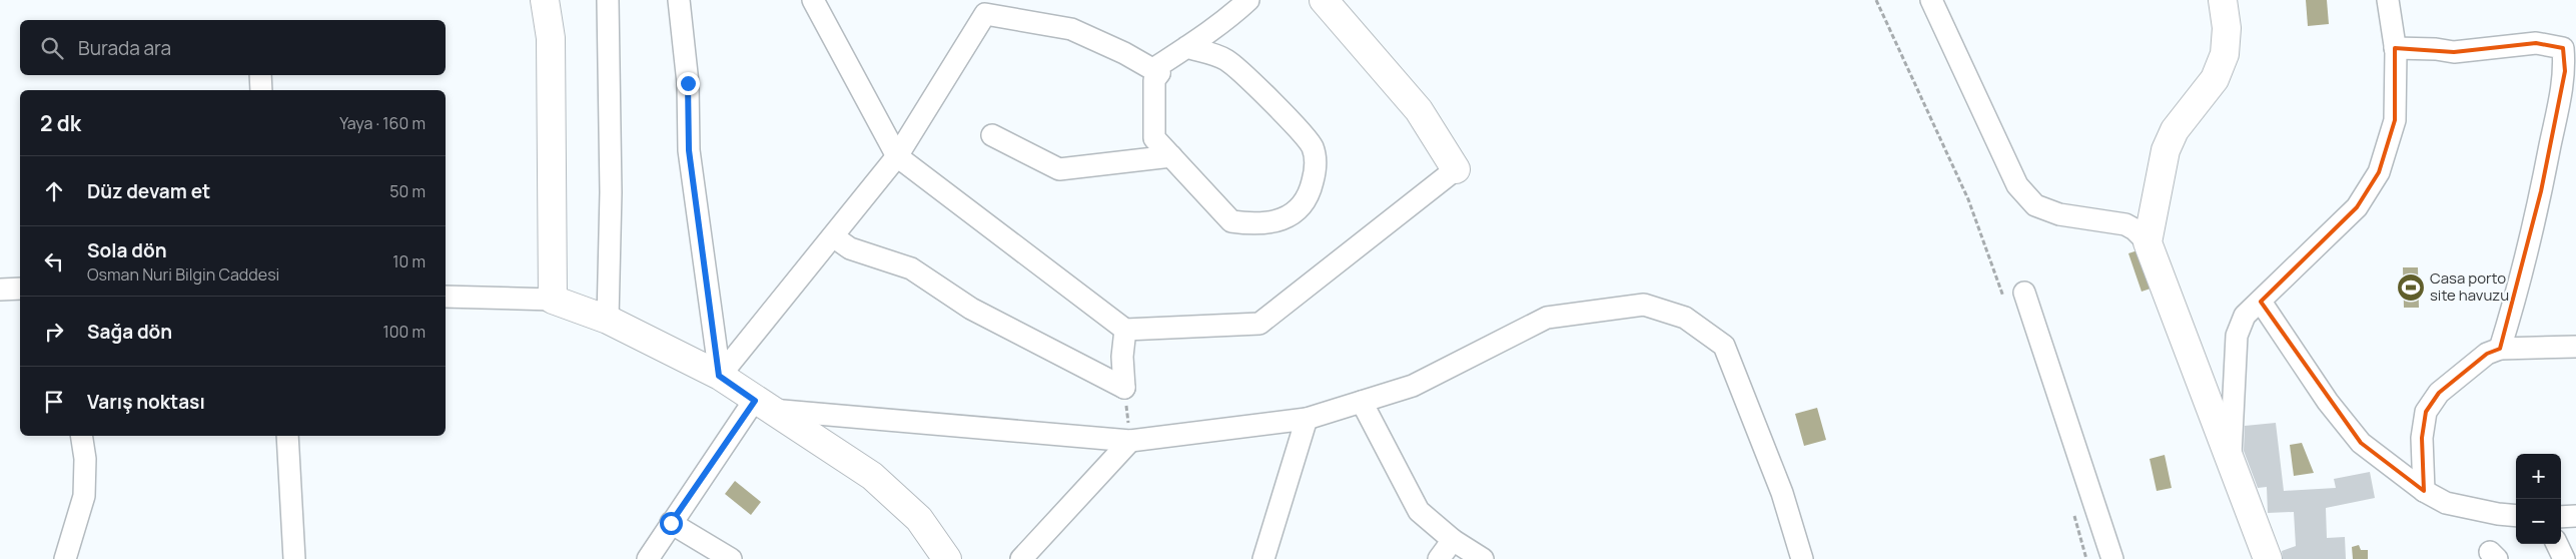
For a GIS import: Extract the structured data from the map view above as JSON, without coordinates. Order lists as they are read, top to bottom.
{
  "places": {
    "sports": ["Casa porto site havuzu"]
  },
  "page": {
    "search": "Burada ara",
    "heading": ["2 dk", "Yaya · 160 m"],
    "list": [
      ["Düz devam et", "50 m"],
      ["Sola dön", "Osman Nuri Bilgin Caddesi", "10 m"],
      ["Sağa dön", "100 m"],
      "Varış noktası"
    ],
    "map_buttons": ["+", "−"]
  }
}
